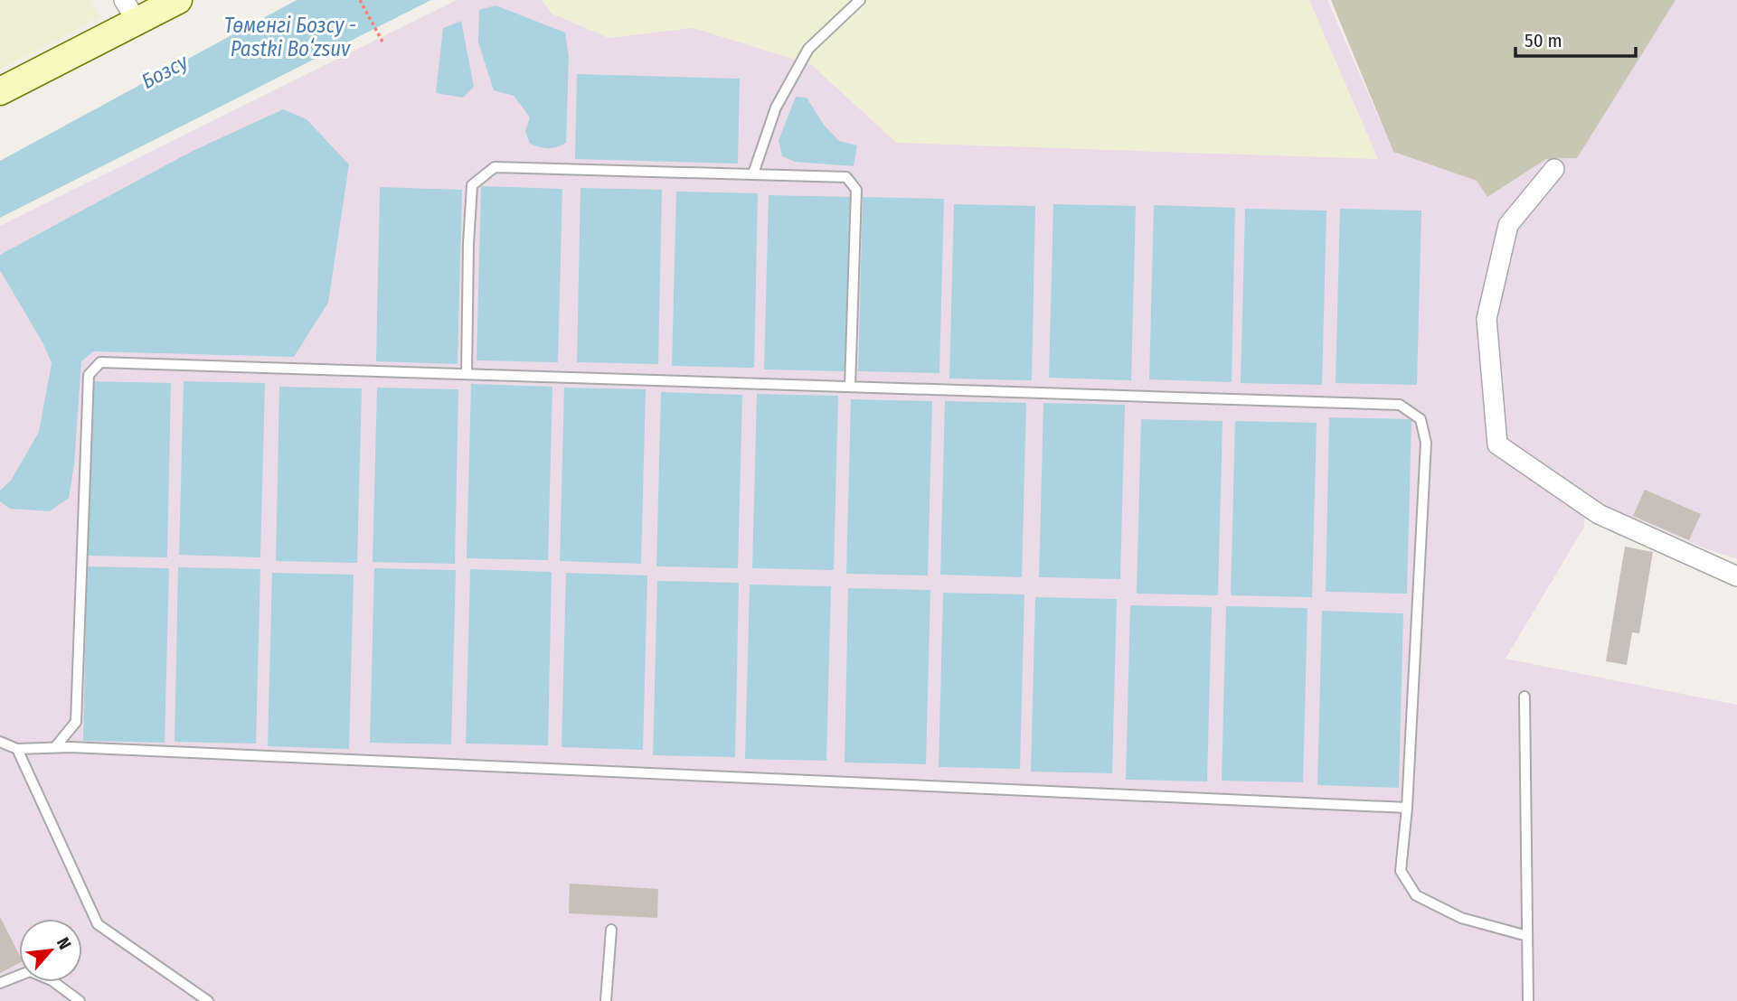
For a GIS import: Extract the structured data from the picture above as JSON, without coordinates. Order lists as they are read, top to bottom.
{
  "water": ["Төменгі Бозсу - Pastki Boʻzsuv", "Бозсу"],
  "scale_bar": "50 m",
  "north": "top right"
}
